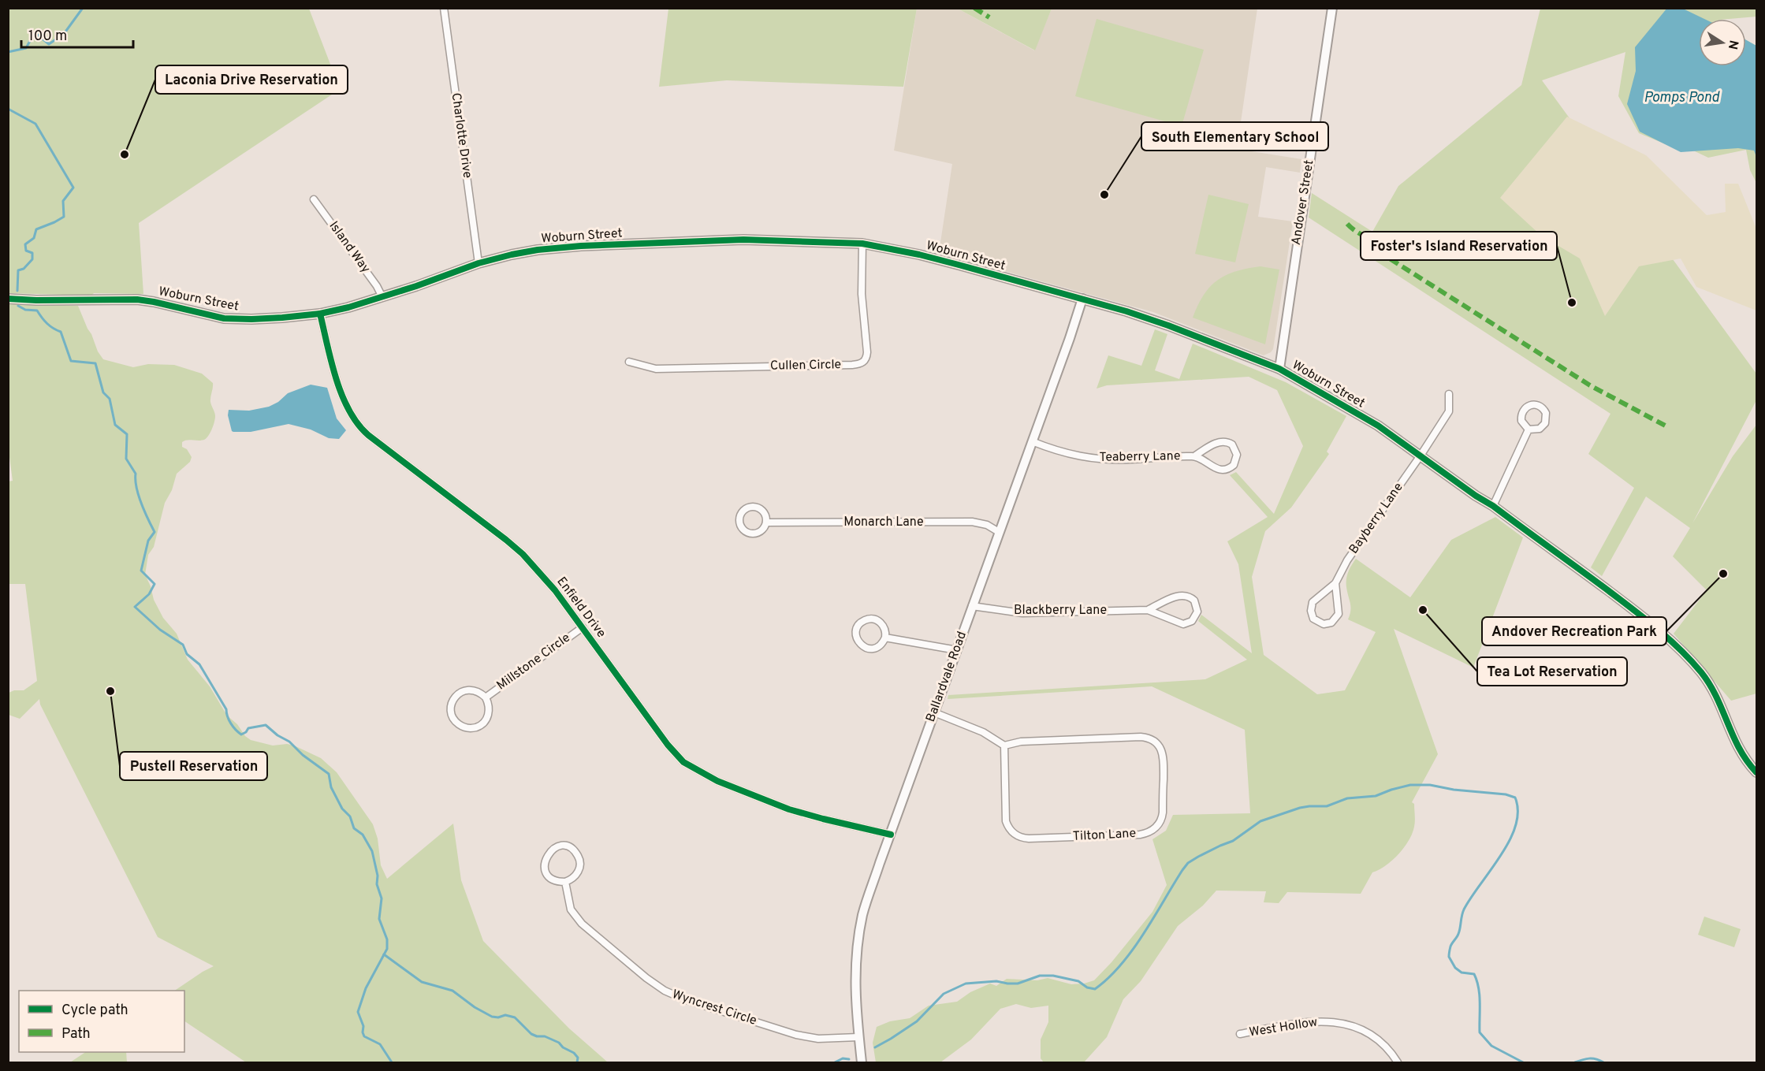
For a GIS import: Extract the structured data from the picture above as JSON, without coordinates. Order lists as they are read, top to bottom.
{
  "streets": {
    "street": [
      "Charlotte Drive",
      "Andover Street",
      "Woburn Street",
      "Island Way",
      "Cullen Circle",
      "Teaberry Lane",
      "Bayberry Lane",
      "Monarch Lane",
      "Enfield Drive",
      "Blackberry Lane",
      "Millstone Circle",
      "Ballardvale Road",
      "Tilton Lane",
      "Wyncrest Circle",
      "West Hollow"
    ]
  },
  "crossings": [
    ["Charlotte Drive", "Woburn Street"],
    ["Andover Street", "Woburn Street"],
    ["Woburn Street", "Island Way"],
    ["Woburn Street", "Cullen Circle"],
    ["Woburn Street", "Bayberry Lane"],
    ["Woburn Street", "Enfield Drive"],
    ["Woburn Street", "Ballardvale Road"],
    ["Teaberry Lane", "Ballardvale Road"],
    ["Monarch Lane", "Ballardvale Road"],
    ["Enfield Drive", "Millstone Circle"],
    ["Enfield Drive", "Ballardvale Road"],
    ["Blackberry Lane", "Ballardvale Road"],
    ["Ballardvale Road", "Wyncrest Circle"]
  ],
  "water": ["Pomps Pond"],
  "places": [
    "Laconia Drive Reservation",
    "South Elementary School",
    "Foster's Island Reservation",
    "Andover Recreation Park",
    "Tea Lot Reservation",
    "Pustell Reservation"
  ],
  "legend": ["Cycle path", "Path"],
  "scale_bar": "100 m",
  "north": "right"
}
